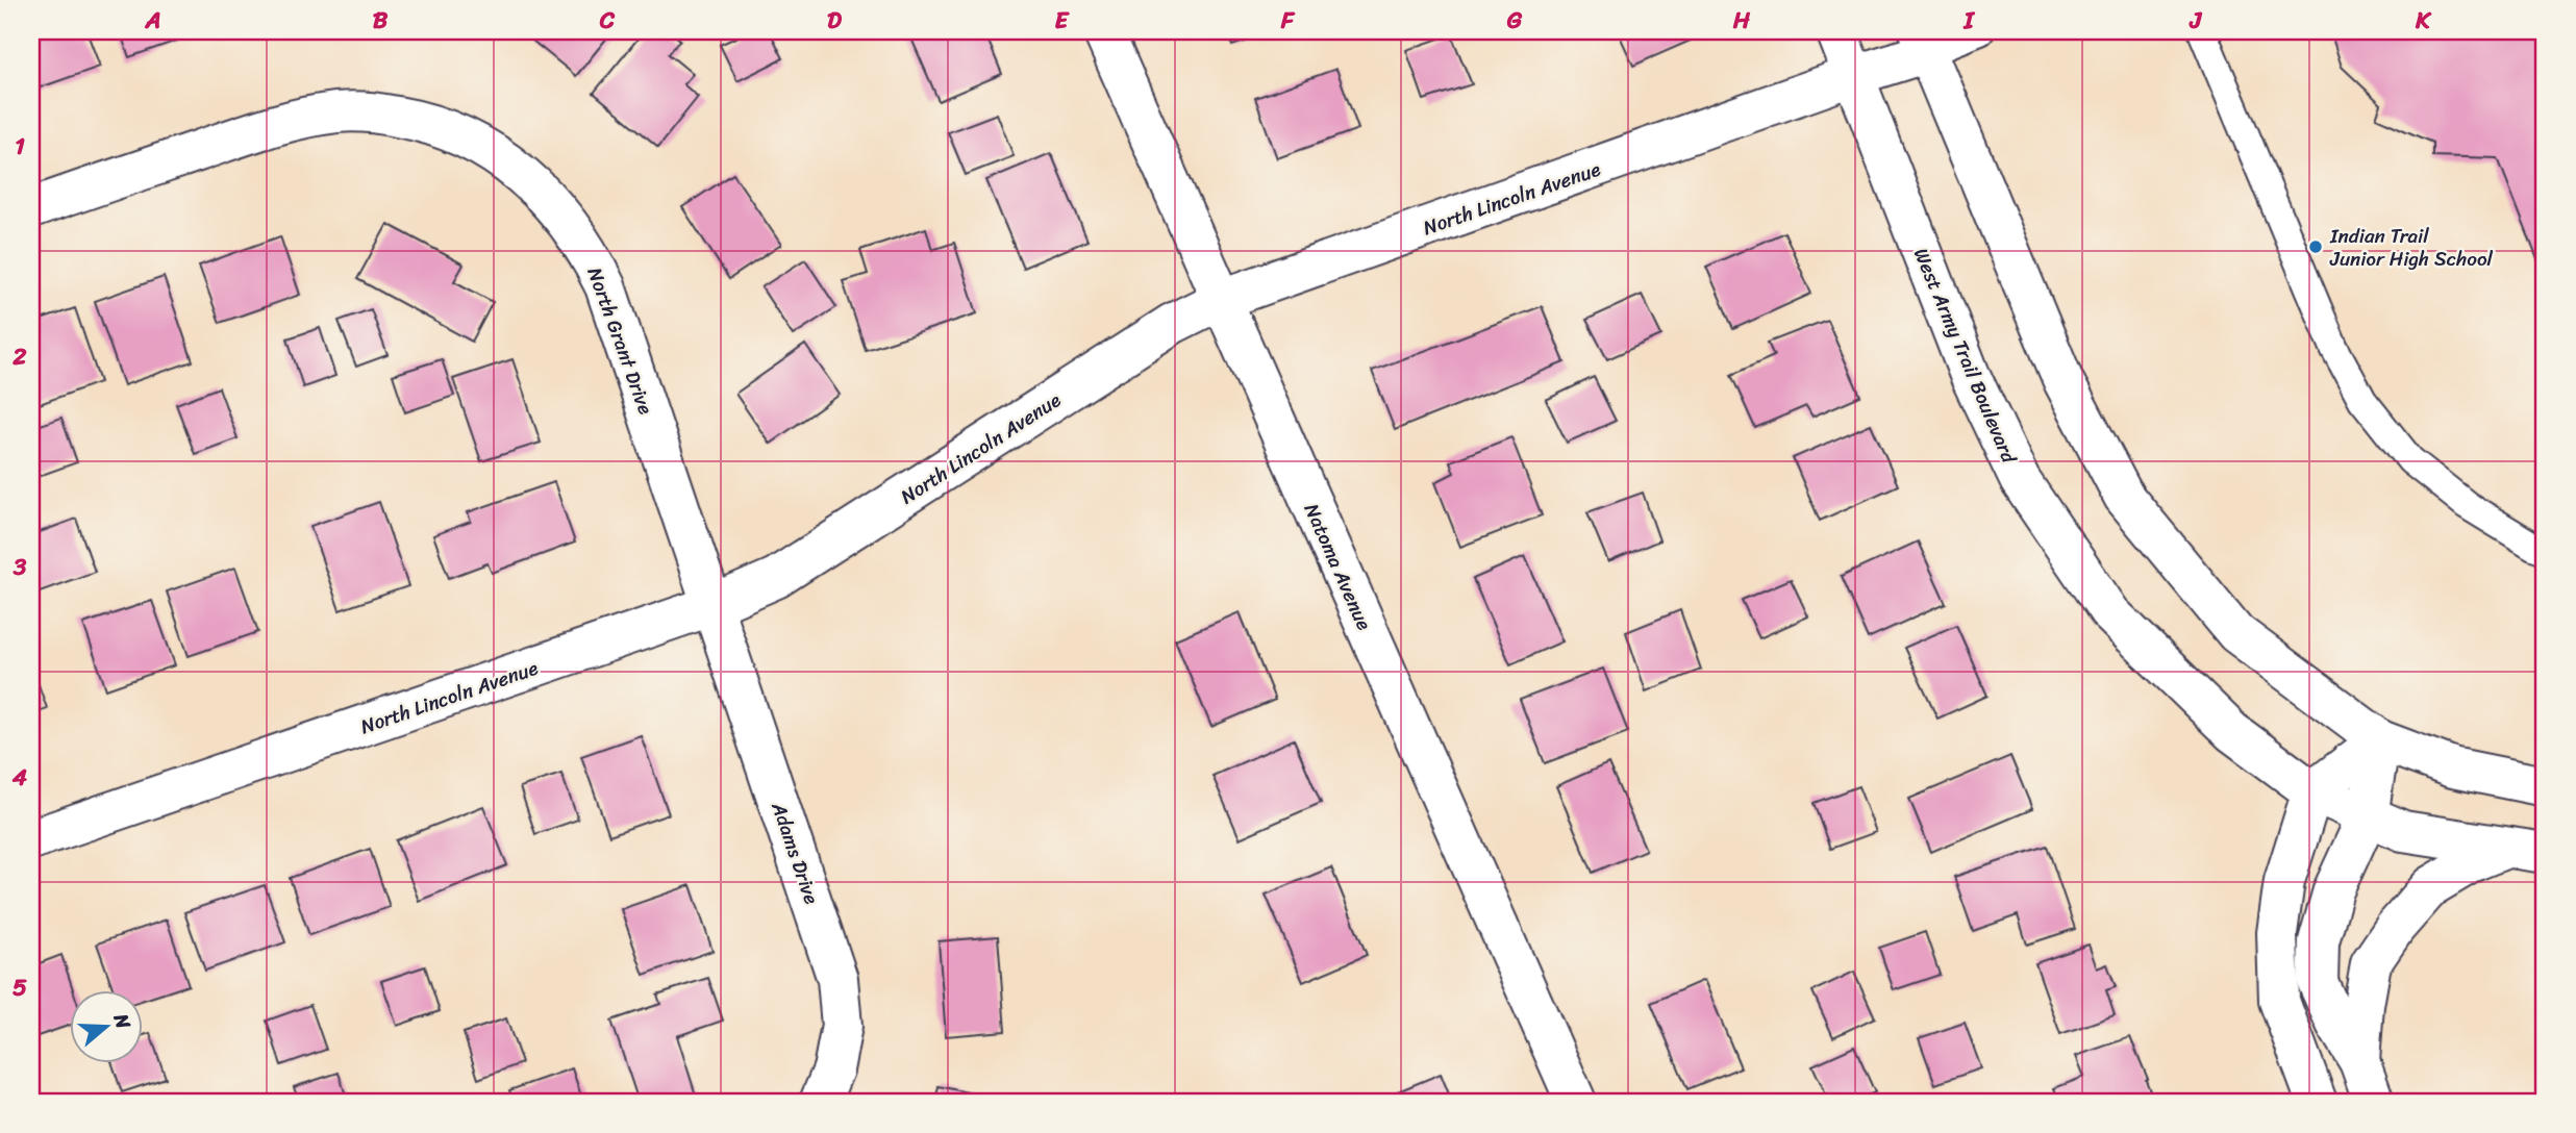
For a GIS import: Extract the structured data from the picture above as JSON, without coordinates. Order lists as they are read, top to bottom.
{
  "streets": {
    "street": [
      "North Lincoln Avenue",
      "North Grant Drive",
      "West Army Trail Boulevard",
      "Natoma Avenue",
      "Adams Drive"
    ]
  },
  "crossings": [
    ["North Lincoln Avenue", "North Grant Drive"],
    ["North Lincoln Avenue", "West Army Trail Boulevard"],
    ["North Lincoln Avenue", "Natoma Avenue"],
    ["North Lincoln Avenue", "Adams Drive"],
    ["North Grant Drive", "Adams Drive"]
  ],
  "places": ["Indian Trail Junior High School"],
  "north": "right",
  "grid": {
    "columns": [
      "A",
      "B",
      "C",
      "D",
      "E",
      "F",
      "G",
      "H",
      "I",
      "J",
      "K"
    ],
    "rows": [
      "1",
      "2",
      "3",
      "4",
      "5"
    ]
  }
}
